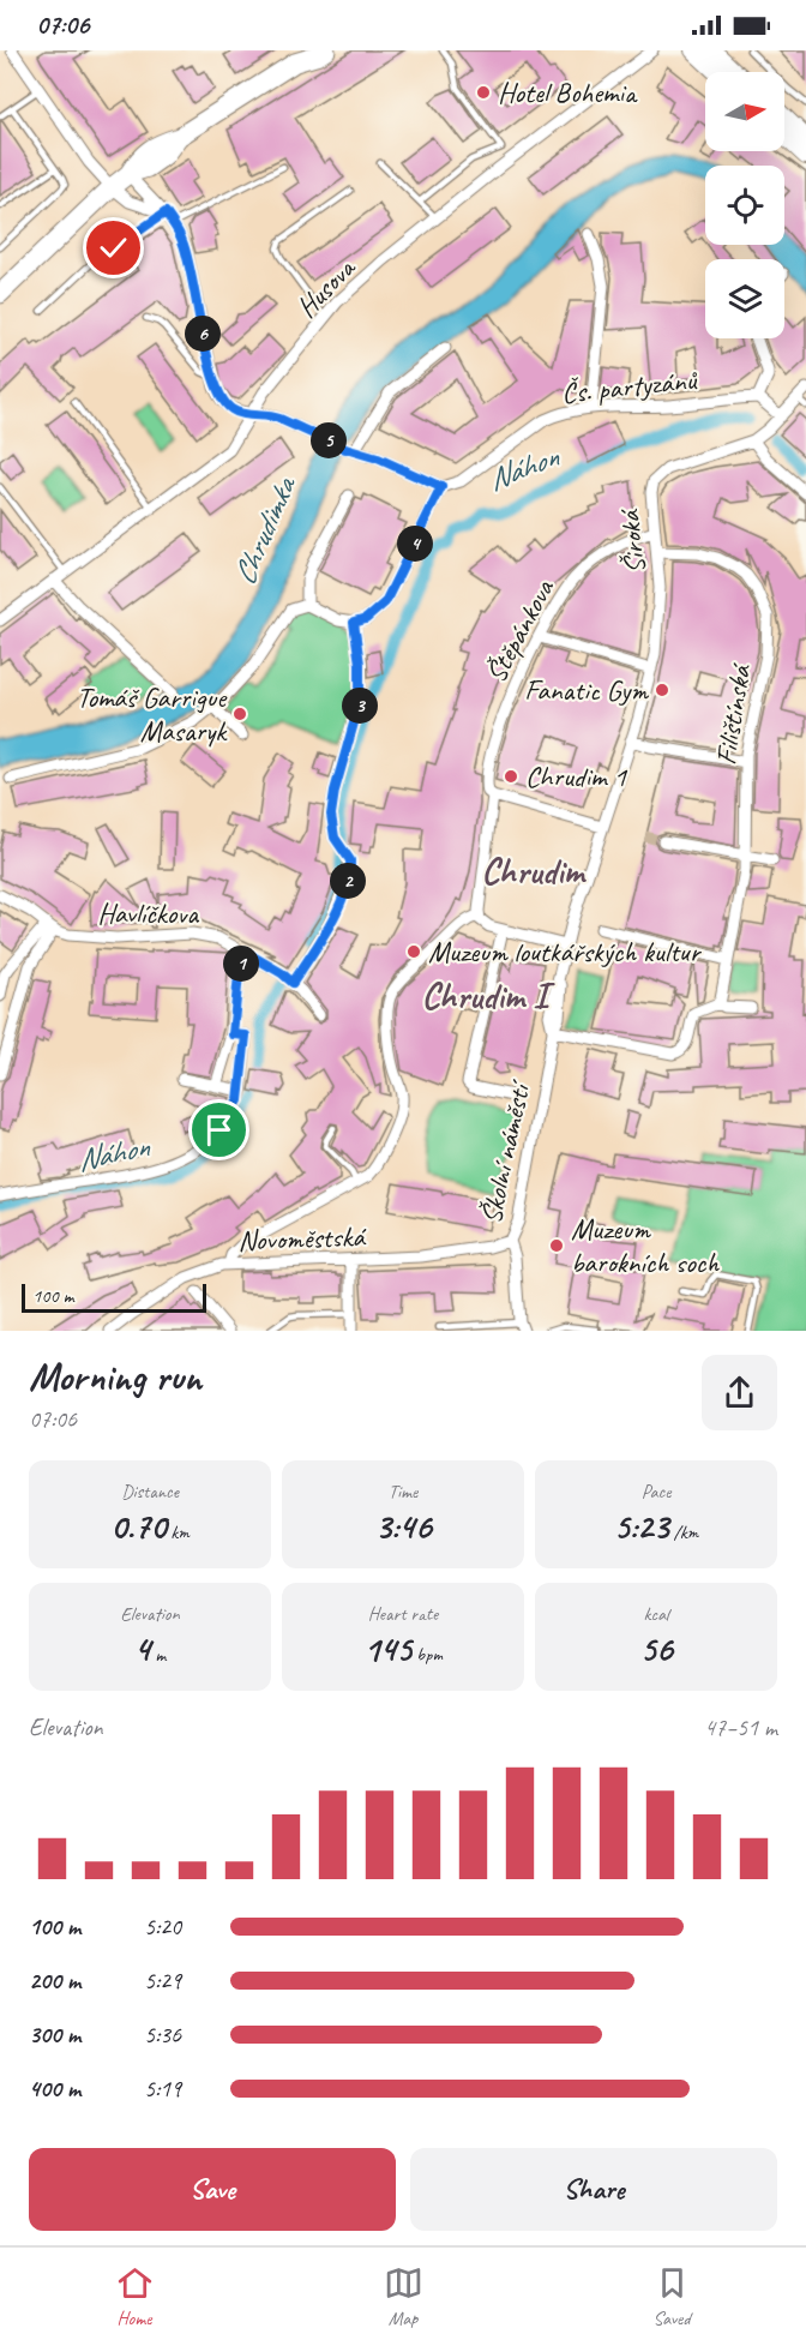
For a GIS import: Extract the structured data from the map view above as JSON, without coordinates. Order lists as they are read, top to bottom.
{
  "streets": {
    "street": [
      "Husova",
      "Čs. partyzánů",
      "Široká",
      "Štěpánkova",
      "Filištínská",
      "Havlíčkova",
      "Školní náměstí",
      "Novoměstská"
    ]
  },
  "crossings": [
    ["Široká", "Štěpánkova"],
    ["Široká", "Filištínská"],
    ["Široká", "Školní náměstí"],
    ["Školní náměstí", "Novoměstská"]
  ],
  "districts": ["Chrudim", "Chrudim I"],
  "water": ["Náhon", "Chrudimka"],
  "places": [
    "Hotel Bohemia",
    "Fanatic Gym",
    "Tomáš Garrigue Masaryk",
    "Chrudim 1",
    "Muzeum loutkářských kultur",
    "Muzeum barokních soch"
  ],
  "scale_bar": "100 m",
  "north": "right",
  "page": {
    "status": "07:06",
    "pins": [
      "6",
      "5",
      "4",
      "3",
      "2",
      "1"
    ],
    "scale": "100 m",
    "heading": ["Morning run", "07:06"],
    "stats": [
      ["Distance", "0.70 km"],
      ["Time", "3:46"],
      ["Pace", "5:23 /km"],
      ["Elevation", "4 m"],
      ["Heart rate", "145 bpm"],
      ["kcal", "56"]
    ],
    "chart": ["Elevation", "47–51 m"],
    "list": [
      {
        "name": "100 m",
        "note": "5:20"
      },
      {
        "name": "200 m",
        "note": "5:29"
      },
      {
        "name": "300 m",
        "note": "5:36"
      },
      {
        "name": "400 m",
        "note": "5:19"
      }
    ],
    "buttons": ["Save", "Share"],
    "tabs": ["Home", "Map", "Saved"]
  }
}
